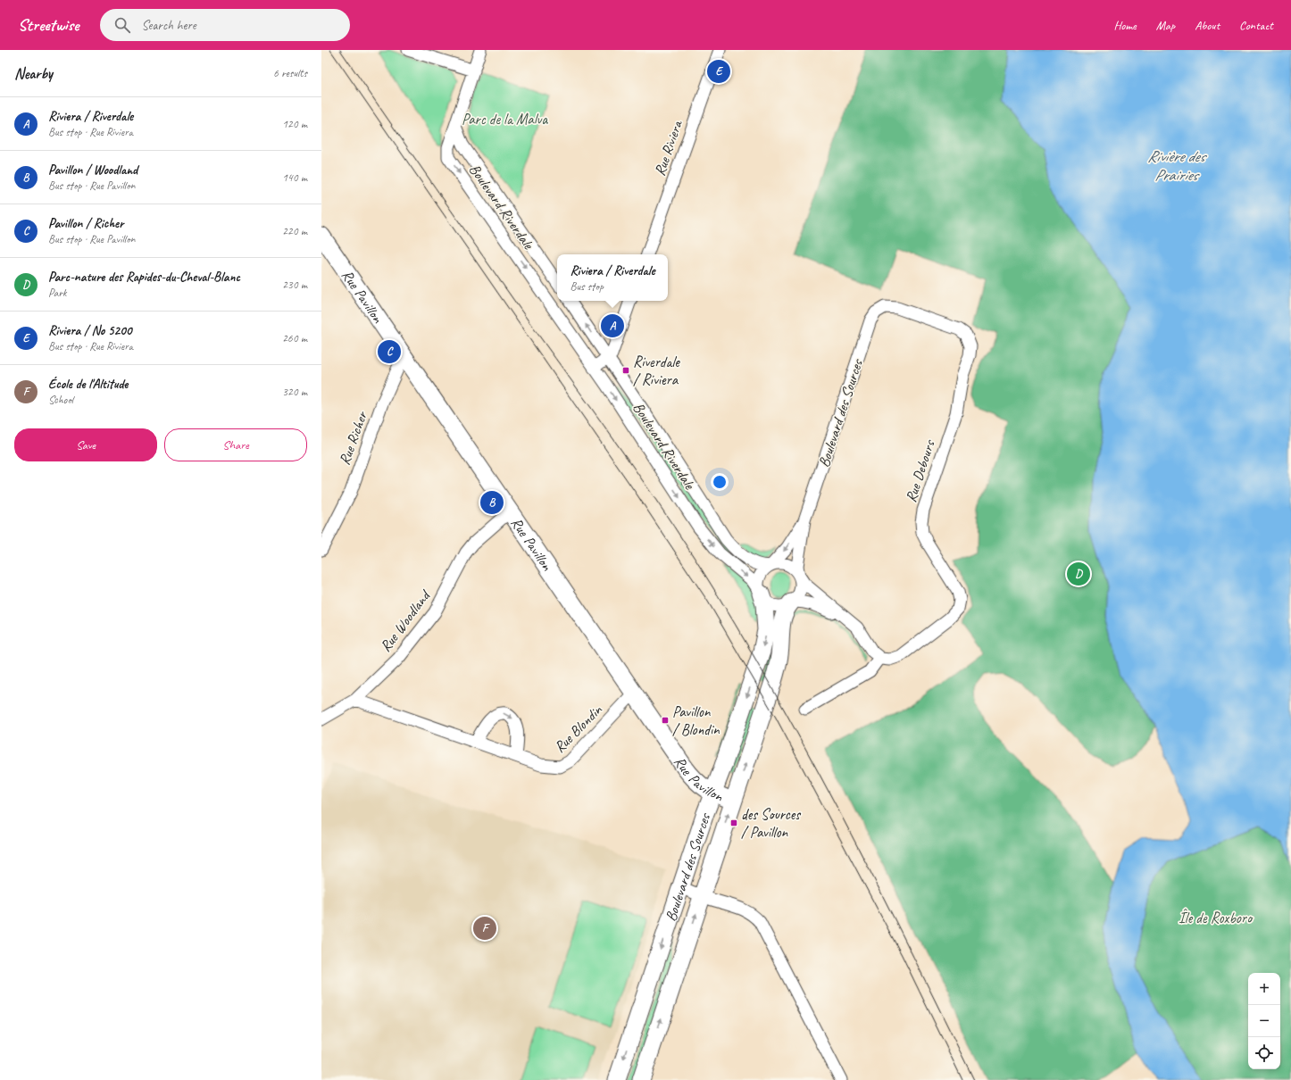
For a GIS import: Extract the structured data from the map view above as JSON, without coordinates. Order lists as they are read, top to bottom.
{
  "streets": {
    "street": [
      "Rue Riviera",
      "Boulevard Riverdale",
      "Rue Pavillon",
      "Boulevard des Sources",
      "Rue Richer",
      "Rue Debours",
      "Rue Woodland",
      "Rue Blondin"
    ]
  },
  "crossings": [
    ["Boulevard Riverdale", "Boulevard des Sources"],
    ["Rue Pavillon", "Boulevard des Sources"],
    ["Rue Pavillon", "Rue Richer"],
    ["Rue Pavillon", "Rue Woodland"],
    ["Rue Pavillon", "Rue Blondin"],
    ["Boulevard des Sources", "Rue Debours"],
    ["Rue Woodland", "Rue Blondin"]
  ],
  "water": ["Rivière des Prairies"],
  "parks": ["Parc de la Malva", "Île de Roxboro"],
  "places": {
    "transit": ["Riverdale / Riviera", "Pavillon / Blondin", "des Sources / Pavillon"]
  },
  "page": {
    "header": "Streetwise",
    "search": "Search here",
    "nav": [
      "Home",
      "Map",
      "About",
      "Contact"
    ],
    "heading": ["Nearby", "6 results"],
    "pins": [
      "E",
      "A",
      "C",
      "B",
      "D",
      "F"
    ],
    "list": [
      {
        "mark": "A",
        "name": "Riviera / Riverdale",
        "note": "Bus stop · Rue Riviera",
        "value": "120 m"
      },
      {
        "mark": "B",
        "name": "Pavillon / Woodland",
        "note": "Bus stop · Rue Pavillon",
        "value": "140 m"
      },
      {
        "mark": "C",
        "name": "Pavillon / Richer",
        "note": "Bus stop · Rue Pavillon",
        "value": "220 m"
      },
      {
        "mark": "D",
        "name": "Parc-nature des Rapides-du-Cheval-Blanc",
        "note": "Park",
        "value": "230 m"
      },
      {
        "mark": "E",
        "name": "Riviera / No 5200",
        "note": "Bus stop · Rue Riviera",
        "value": "260 m"
      },
      {
        "mark": "F",
        "name": "École de l'Altitude",
        "note": "School",
        "value": "320 m"
      }
    ],
    "popup": ["Riviera / Riverdale", "Bus stop"],
    "buttons": ["Save", "Share"],
    "map_buttons": ["+", "−"]
  }
}
